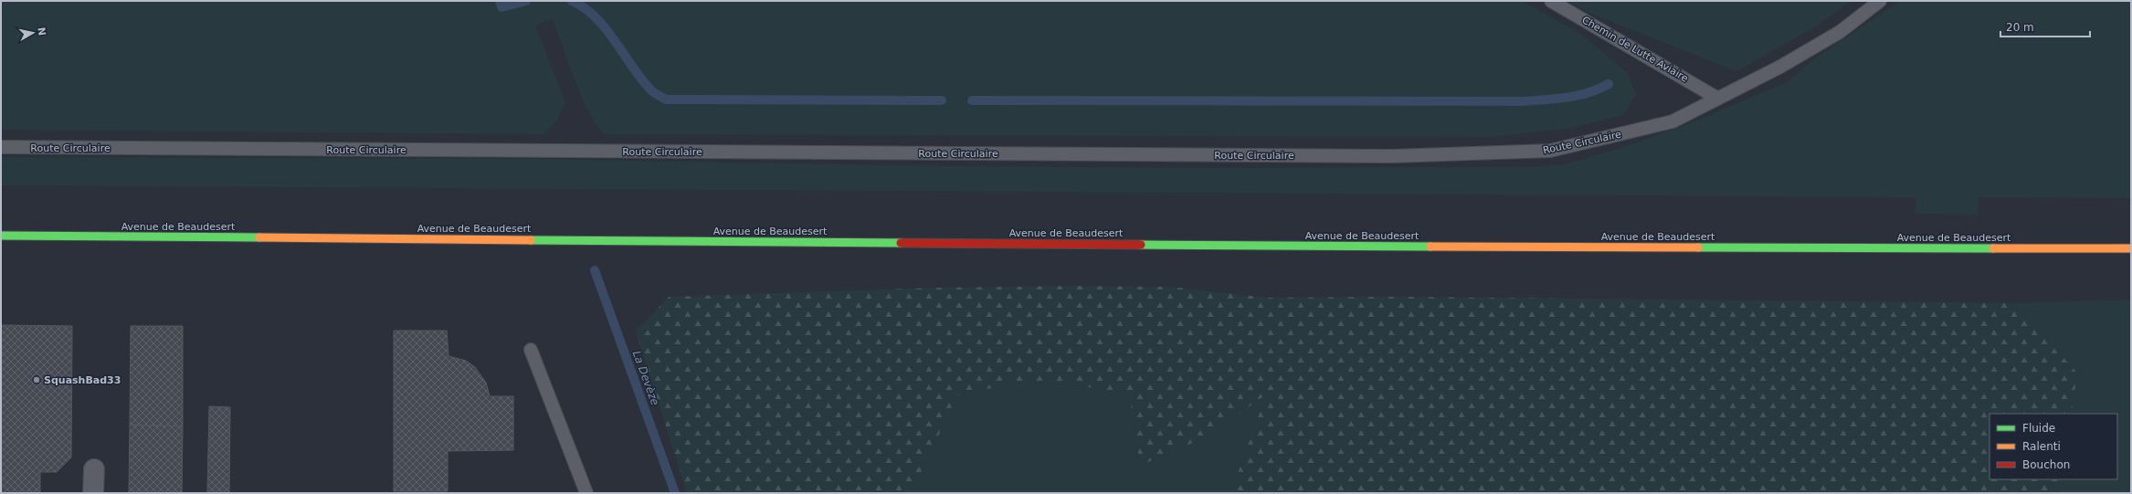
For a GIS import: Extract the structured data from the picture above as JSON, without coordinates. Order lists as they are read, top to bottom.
{
  "streets": {
    "main road": ["Avenue de Beaudesert"],
    "lane": ["Chemin de Lutte Aviaire", "Route Circulaire"]
  },
  "crossings": [
    ["Chemin de Lutte Aviaire", "Route Circulaire"]
  ],
  "water": ["La Devèze"],
  "places": ["SquashBad33"],
  "legend": ["Fluide", "Ralenti", "Bouchon"],
  "scale_bar": "20 m",
  "north": "right"
}
